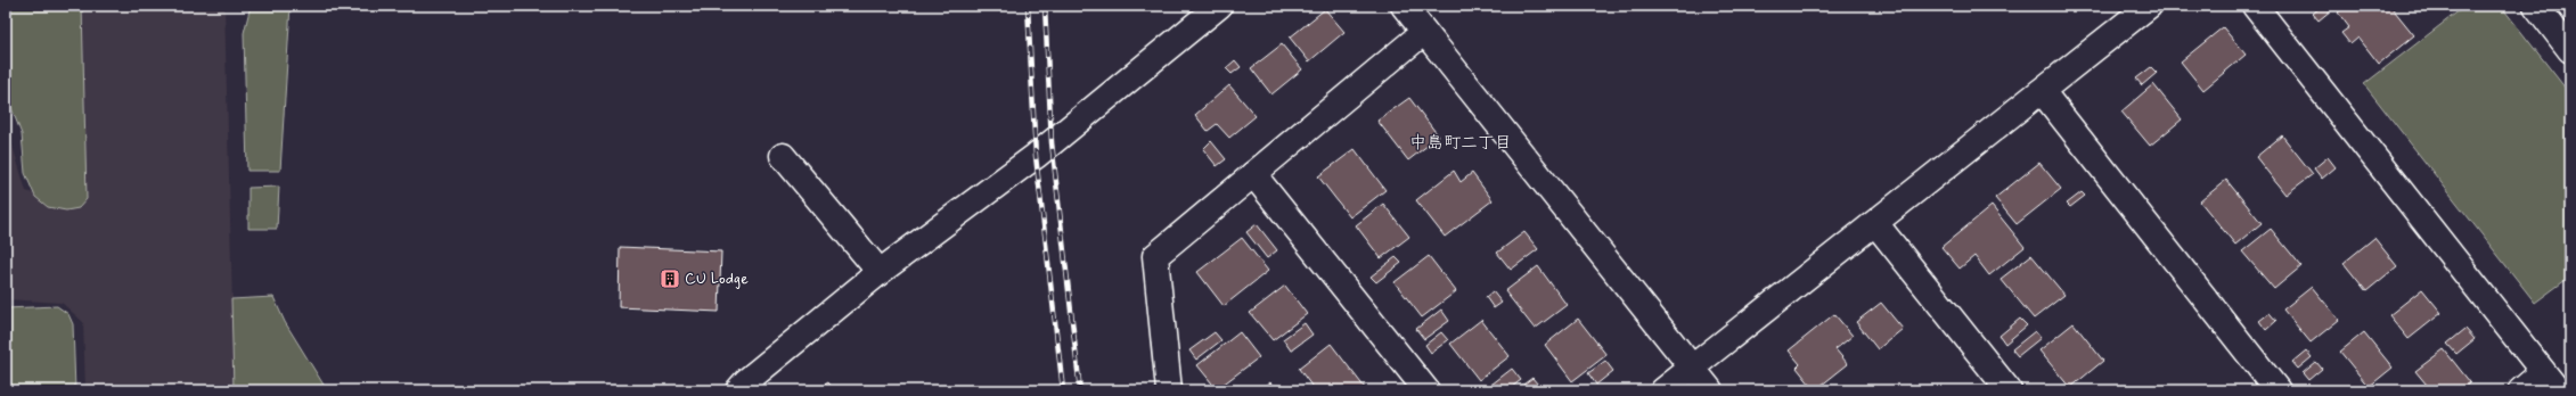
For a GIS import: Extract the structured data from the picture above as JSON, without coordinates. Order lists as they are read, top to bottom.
{
  "districts": ["中島町二丁目"],
  "places": {
    "building": ["CU Lodge"]
  }
}
